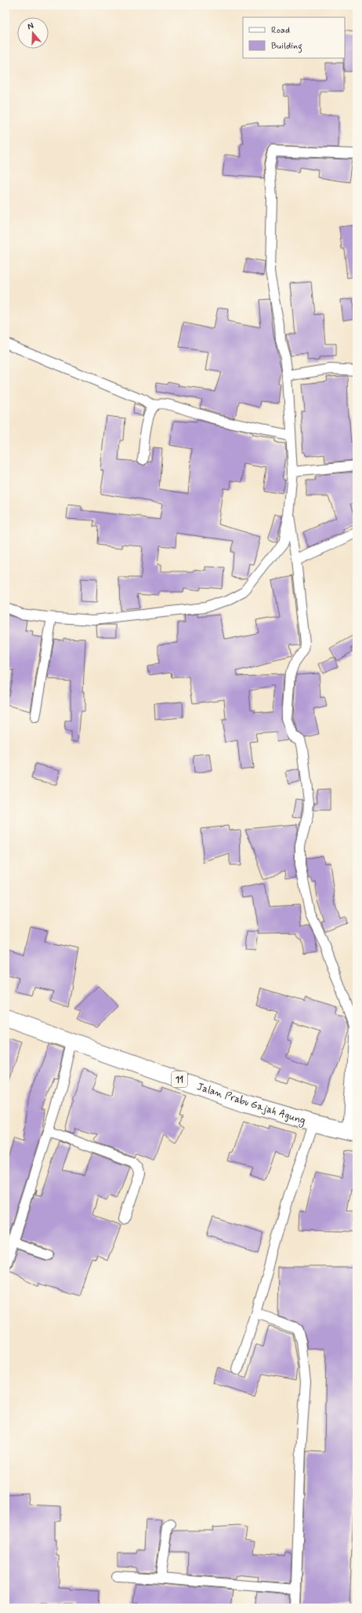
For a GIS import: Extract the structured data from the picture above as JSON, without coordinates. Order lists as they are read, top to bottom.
{
  "streets": {
    "highway": ["11", "Jalan Prabu Gajah Agung"]
  },
  "legend": ["Road", "Building"],
  "north": "top"
}
